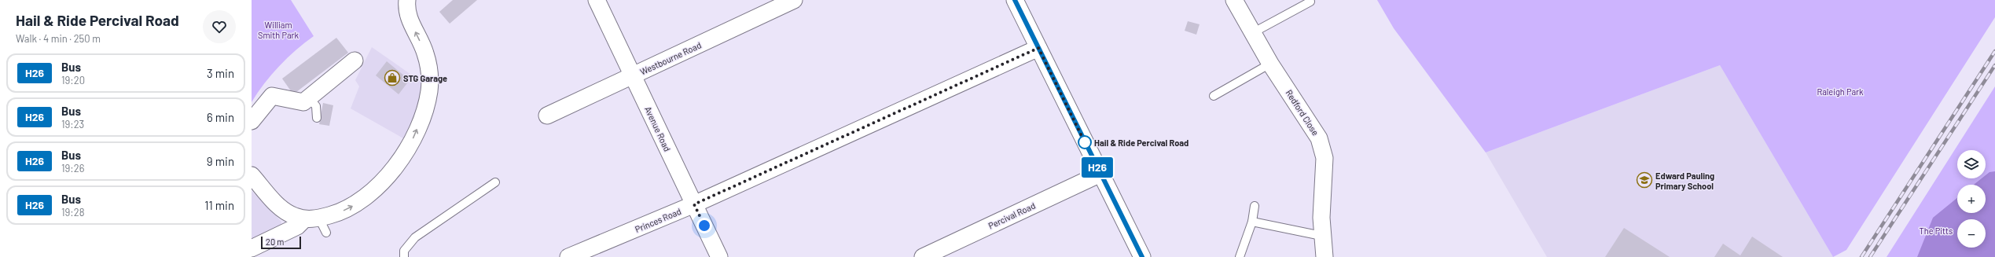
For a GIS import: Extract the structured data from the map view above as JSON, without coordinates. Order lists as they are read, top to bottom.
{
  "streets": {
    "street": [
      "Westbourne Road",
      "Redford Close",
      "Avenue Road",
      "Percival Road",
      "Princes Road"
    ]
  },
  "crossings": [
    ["Westbourne Road", "Avenue Road"],
    ["Avenue Road", "Princes Road"]
  ],
  "parks": ["William Smith Park", "Raleigh Park", "The Pitts"],
  "places": {
    "shop": ["STG Garage"],
    "other": ["Hail & Ride Percival Road"],
    "school or university": ["Edward Pauling Primary School"]
  },
  "lines": ["bus line H26"],
  "scale_bar": "20 m",
  "page": {
    "heading": ["Hail & Ride Percival Road", "Walk · 4 min · 250 m"],
    "on_map": "H26",
    "list": [
      {
        "mark": "H26",
        "name": "Bus",
        "note": "19:20",
        "value": "3 min"
      },
      {
        "mark": "H26",
        "name": "Bus",
        "note": "19:23",
        "value": "6 min"
      },
      {
        "mark": "H26",
        "name": "Bus",
        "note": "19:26",
        "value": "9 min"
      },
      {
        "mark": "H26",
        "name": "Bus",
        "note": "19:28",
        "value": "11 min"
      }
    ],
    "map_buttons": ["+", "−"],
    "scale": "20 m"
  }
}
